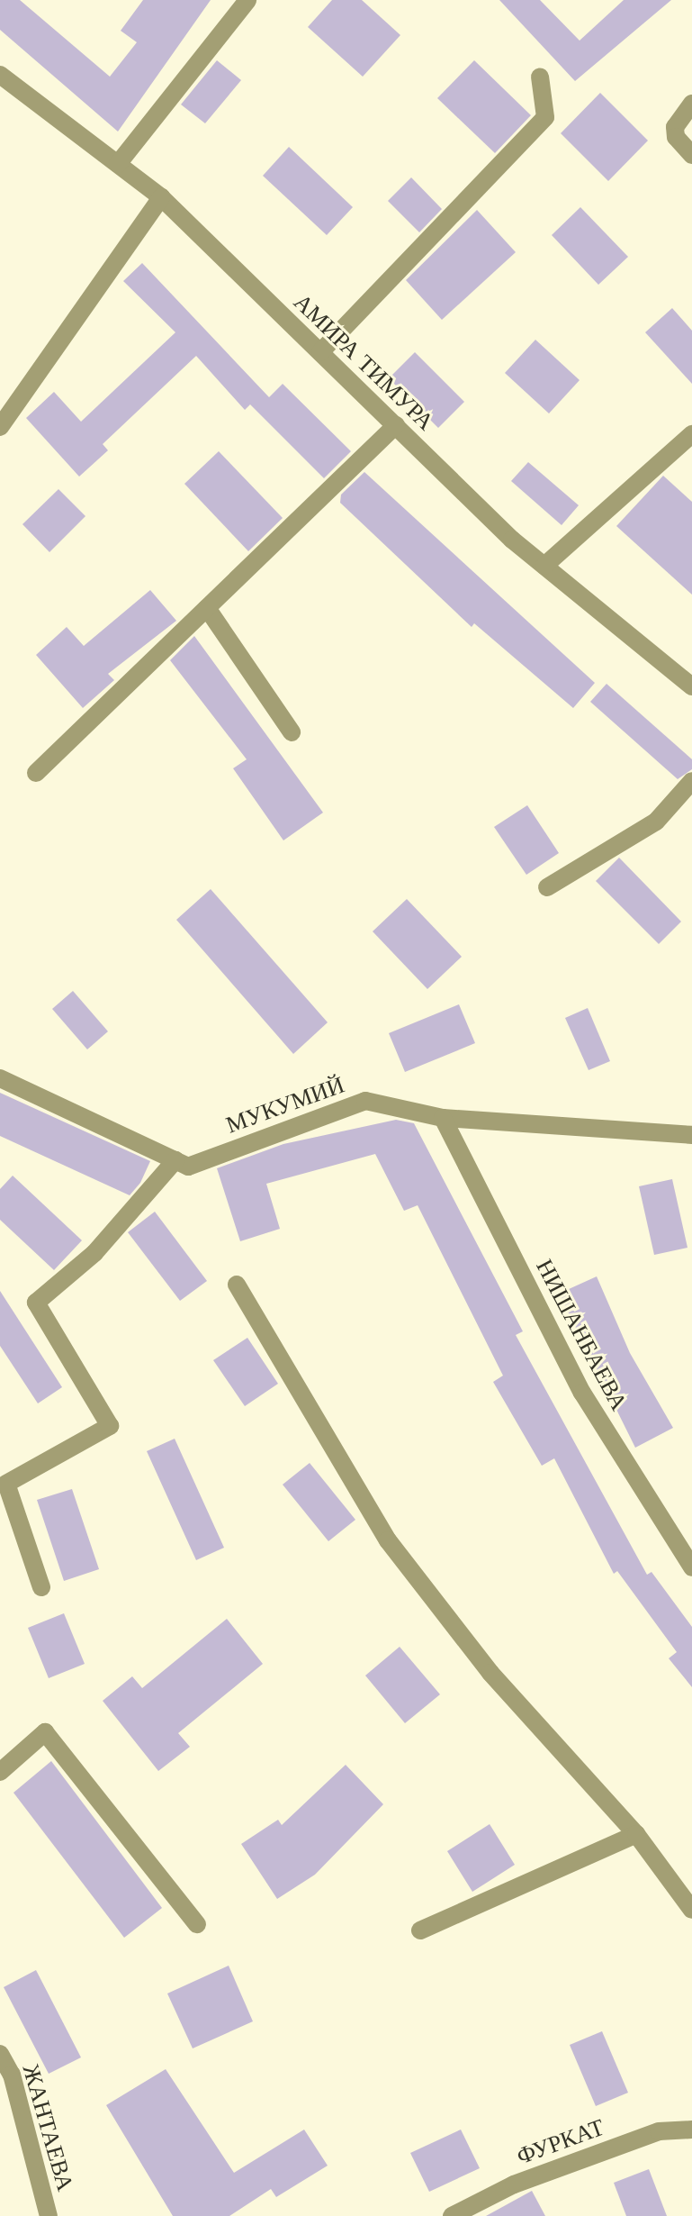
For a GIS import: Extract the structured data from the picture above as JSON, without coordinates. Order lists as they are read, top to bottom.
{
  "streets": {
    "street": [
      "АМИРА ТИМУРА",
      "МУКУМИЙ",
      "НИШАНБАЕВА",
      "ЖАНТАЕВА",
      "ФУРКАТ"
    ]
  },
  "crossings": [
    ["МУКУМИЙ", "НИШАНБАЕВА"]
  ]
}
